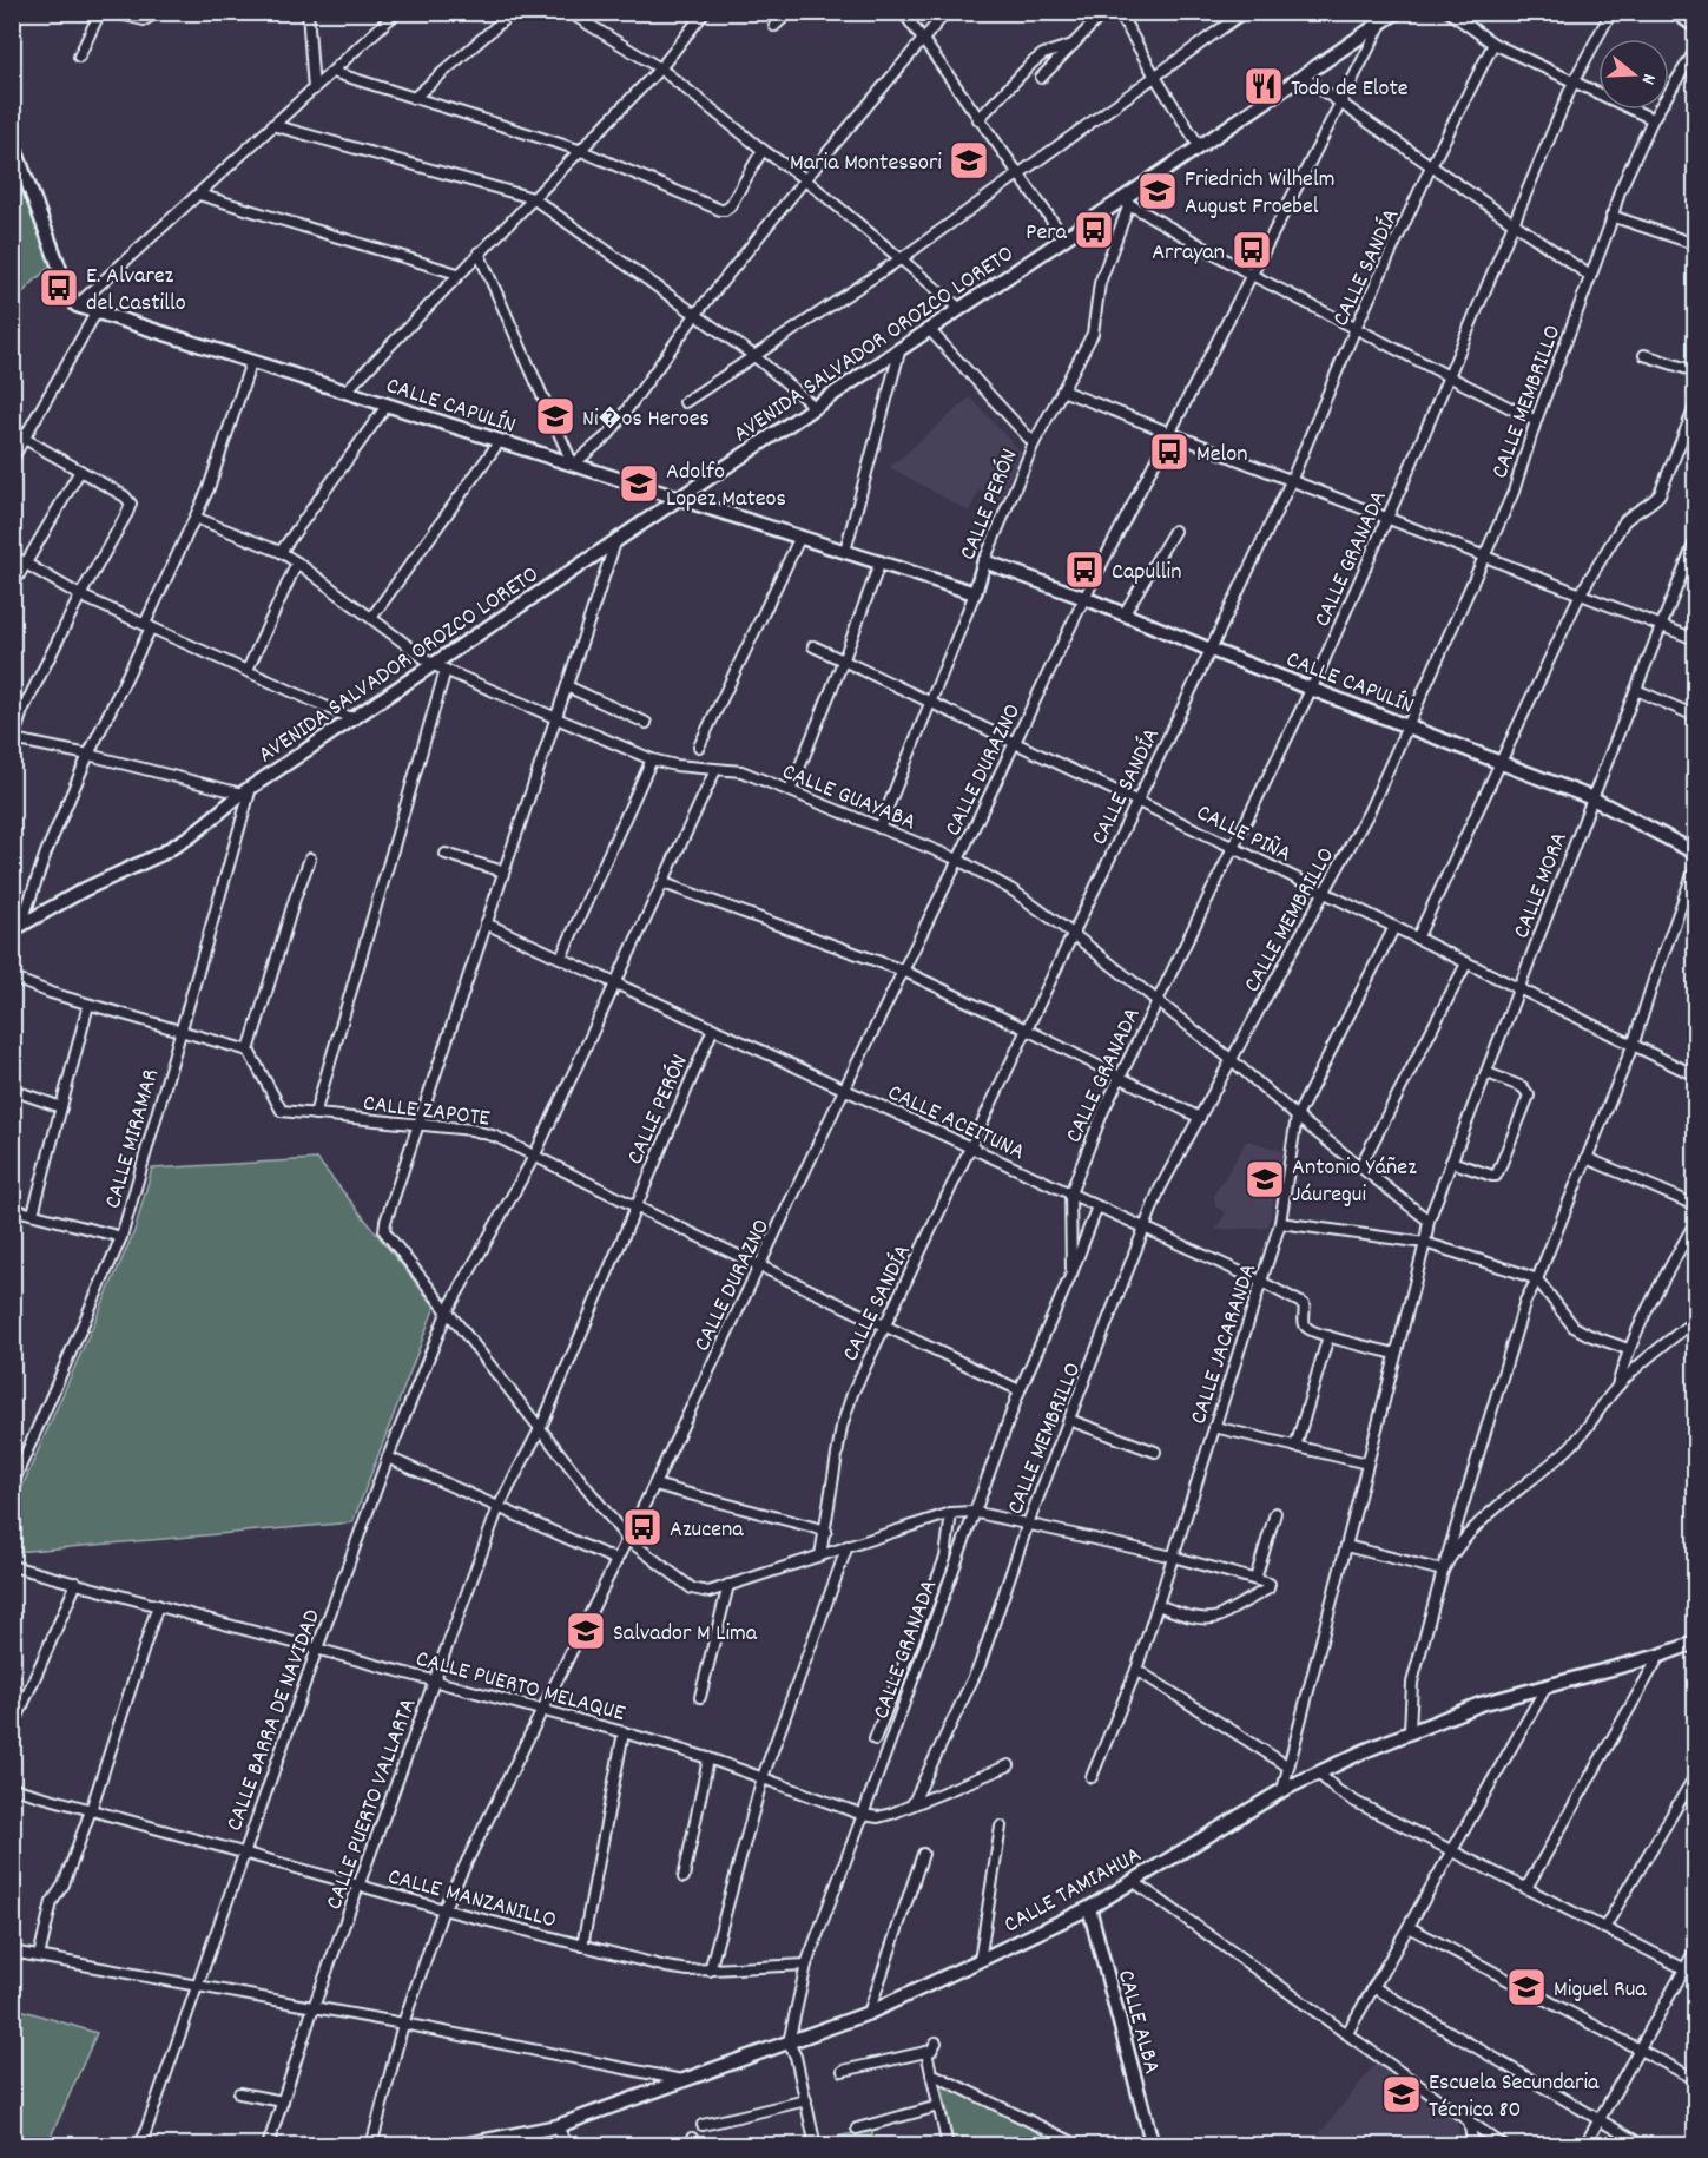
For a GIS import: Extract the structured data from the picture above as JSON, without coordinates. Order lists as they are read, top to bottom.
{
  "streets": {
    "street": [
      "CALLE SANDÍA",
      "AVENIDA SALVADOR OROZCO LORETO",
      "CALLE MEMBRILLO",
      "CALLE CAPULÍN",
      "CALLE PERÓN",
      "CALLE GRANADA",
      "CALLE DURAZNO",
      "CALLE GUAYABA",
      "CALLE PIÑA",
      "CALLE MORA",
      "CALLE ZAPOTE",
      "CALLE ACEITUNA",
      "CALLE MIRAMAR",
      "CALLE JACARANDA",
      "CALLE PUERTO MELAQUE",
      "CALLE BARRA DE NAVIDAD",
      "CALLE PUERTO VALLARTA",
      "CALLE TAMIAHUA",
      "CALLE MANZANILLO",
      "CALLE ALBA"
    ]
  },
  "crossings": [
    ["CALLE SANDÍA", "CALLE CAPULÍN"],
    ["CALLE SANDÍA", "CALLE GUAYABA"],
    ["CALLE SANDÍA", "CALLE PIÑA"],
    ["CALLE SANDÍA", "CALLE ZAPOTE"],
    ["CALLE SANDÍA", "CALLE ACEITUNA"],
    ["AVENIDA SALVADOR OROZCO LORETO", "CALLE CAPULÍN"],
    ["AVENIDA SALVADOR OROZCO LORETO", "CALLE PERÓN"],
    ["AVENIDA SALVADOR OROZCO LORETO", "CALLE DURAZNO"],
    ["AVENIDA SALVADOR OROZCO LORETO", "CALLE GUAYABA"],
    ["AVENIDA SALVADOR OROZCO LORETO", "CALLE MIRAMAR"],
    ["CALLE MEMBRILLO", "CALLE CAPULÍN"],
    ["CALLE MEMBRILLO", "CALLE GUAYABA"],
    ["CALLE MEMBRILLO", "CALLE PIÑA"],
    ["CALLE MEMBRILLO", "CALLE ACEITUNA"],
    ["CALLE MEMBRILLO", "CALLE PUERTO MELAQUE"],
    ["CALLE CAPULÍN", "CALLE PERÓN"],
    ["CALLE CAPULÍN", "CALLE GRANADA"],
    ["CALLE CAPULÍN", "CALLE DURAZNO"],
    ["CALLE CAPULÍN", "CALLE MORA"],
    ["CALLE PERÓN", "CALLE GUAYABA"],
    ["CALLE PERÓN", "CALLE PIÑA"],
    ["CALLE PERÓN", "CALLE ZAPOTE"],
    ["CALLE PERÓN", "CALLE ACEITUNA"],
    ["CALLE PERÓN", "CALLE PUERTO VALLARTA"],
    ["CALLE GRANADA", "CALLE GUAYABA"],
    ["CALLE GRANADA", "CALLE PIÑA"],
    ["CALLE GRANADA", "CALLE ZAPOTE"],
    ["CALLE GRANADA", "CALLE ACEITUNA"],
    ["CALLE GRANADA", "CALLE PUERTO MELAQUE"],
    ["CALLE GRANADA", "CALLE TAMIAHUA"],
    ["CALLE GRANADA", "CALLE MANZANILLO"],
    ["CALLE DURAZNO", "CALLE GUAYABA"],
    ["CALLE DURAZNO", "CALLE PIÑA"],
    ["CALLE DURAZNO", "CALLE ZAPOTE"],
    ["CALLE DURAZNO", "CALLE ACEITUNA"],
    ["CALLE DURAZNO", "CALLE PUERTO MELAQUE"],
    ["CALLE DURAZNO", "CALLE MANZANILLO"],
    ["CALLE GUAYABA", "CALLE MORA"],
    ["CALLE GUAYABA", "CALLE JACARANDA"],
    ["CALLE GUAYABA", "CALLE BARRA DE NAVIDAD"],
    ["CALLE PIÑA", "CALLE MORA"],
    ["CALLE PIÑA", "CALLE JACARANDA"],
    ["CALLE MORA", "CALLE ACEITUNA"],
    ["CALLE MORA", "CALLE TAMIAHUA"],
    ["CALLE ZAPOTE", "CALLE BARRA DE NAVIDAD"],
    ["CALLE ZAPOTE", "CALLE PUERTO VALLARTA"],
    ["CALLE ACEITUNA", "CALLE JACARANDA"],
    ["CALLE ACEITUNA", "CALLE BARRA DE NAVIDAD"],
    ["CALLE PUERTO MELAQUE", "CALLE BARRA DE NAVIDAD"],
    ["CALLE PUERTO MELAQUE", "CALLE PUERTO VALLARTA"],
    ["CALLE BARRA DE NAVIDAD", "CALLE MANZANILLO"],
    ["CALLE PUERTO VALLARTA", "CALLE MANZANILLO"],
    ["CALLE TAMIAHUA", "CALLE ALBA"]
  ],
  "places": {
    "restaurant": ["Todo de Elote"],
    "school or university": [
      "Maria Montessori",
      "Friedrich Wilhelm August Froebel",
      "Ni�os Heroes",
      "Adolfo Lopez Mateos",
      "Antonio Yáñez Jáuregui",
      "Salvador M Lima",
      "Miguel Rua",
      "Escuela Secundaria Técnica 80"
    ],
    "bus stop": [
      "Pera",
      "Arrayan",
      "E. Alvarez del Castillo",
      "Melon",
      "Capullin",
      "Azucena"
    ]
  },
  "north": "right"
}
